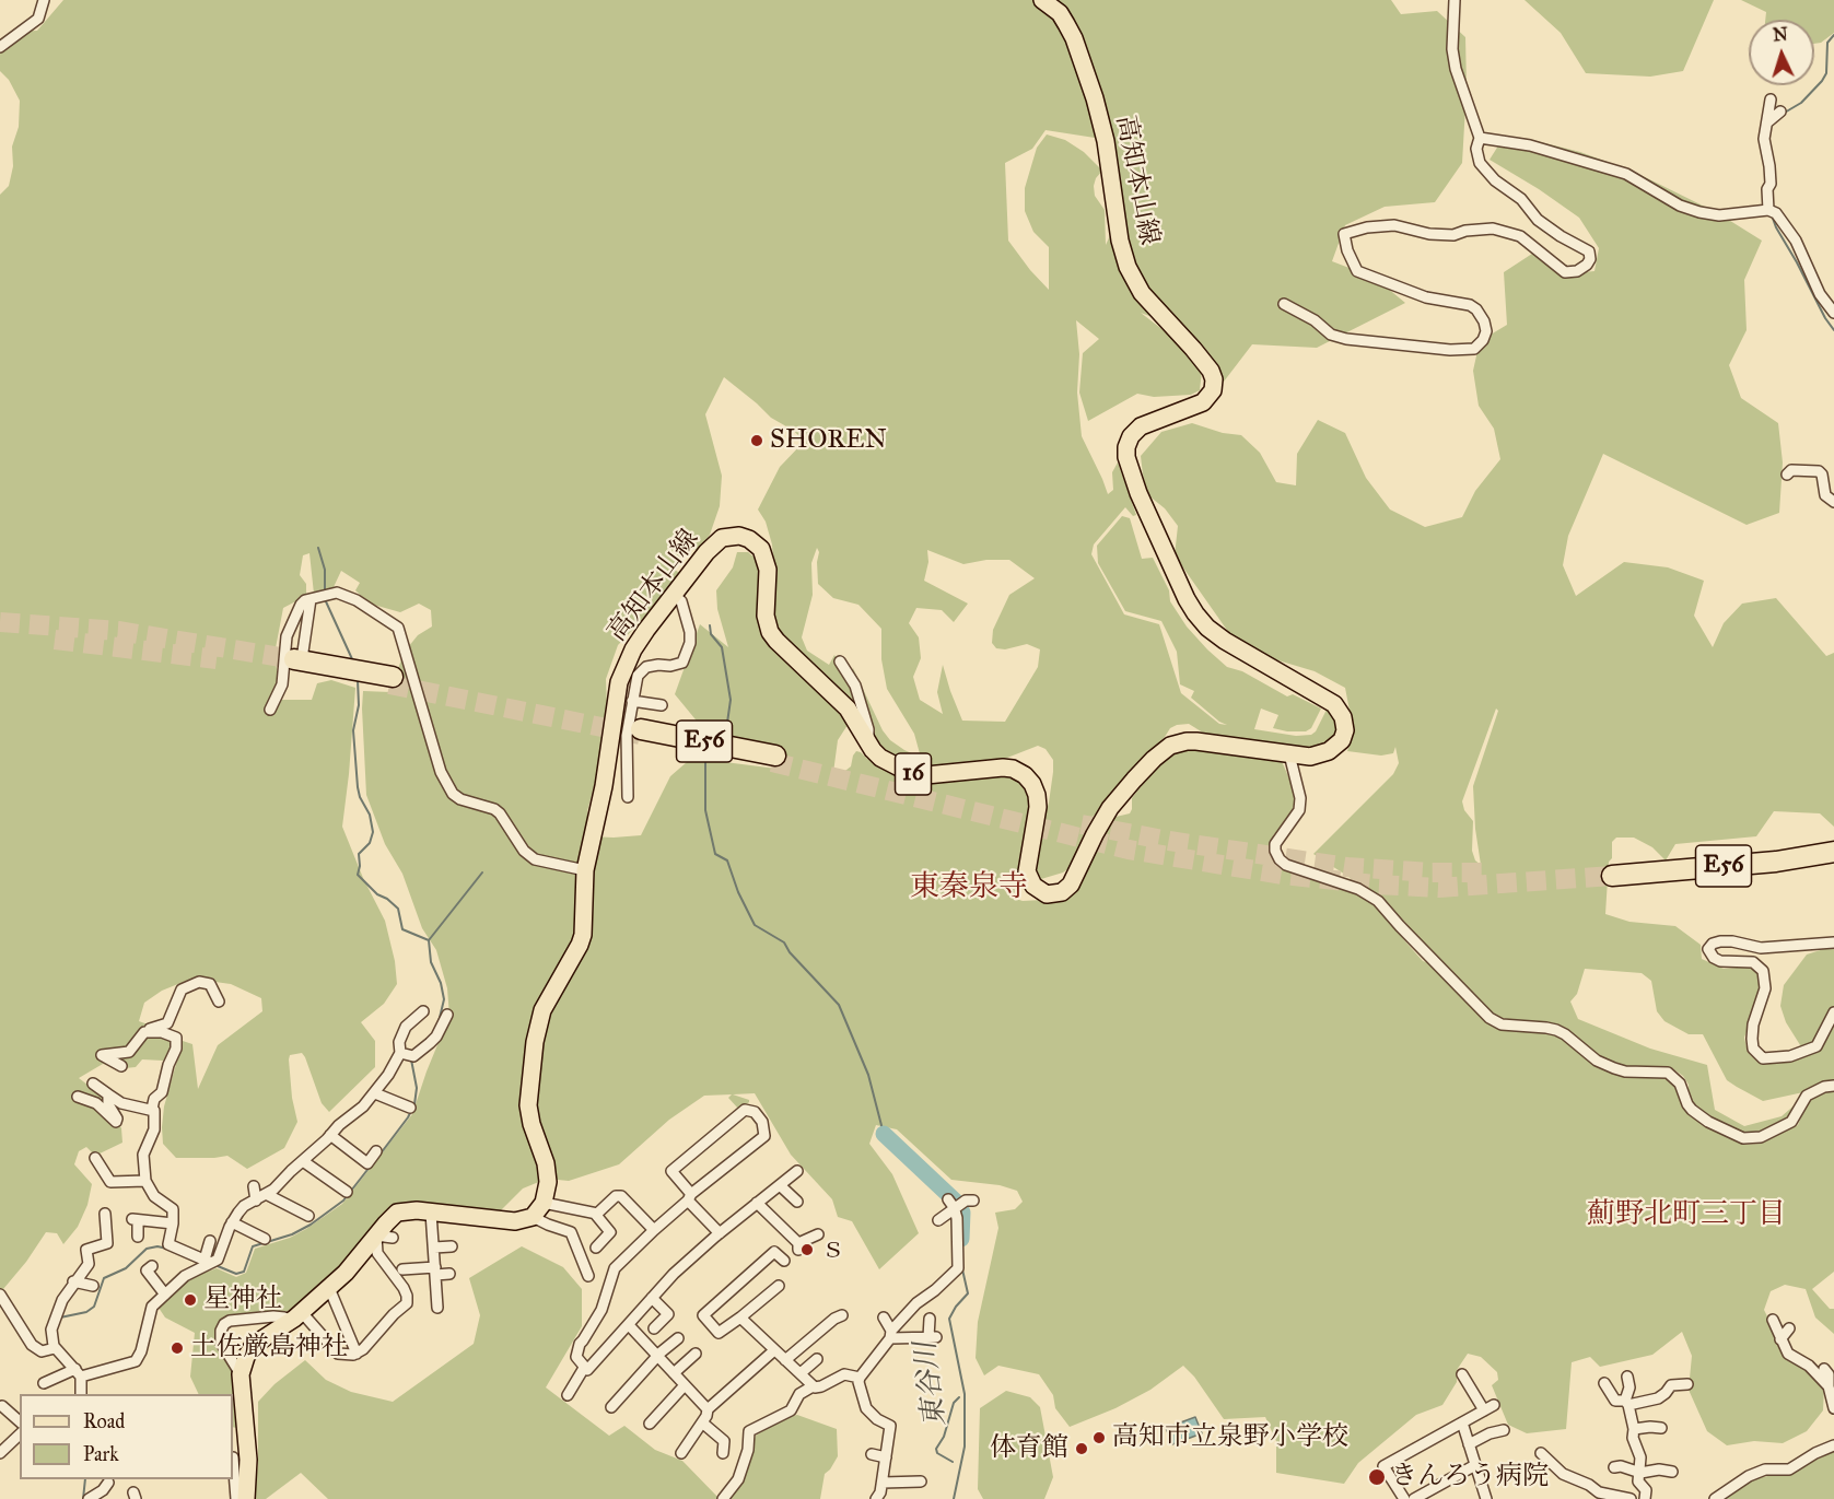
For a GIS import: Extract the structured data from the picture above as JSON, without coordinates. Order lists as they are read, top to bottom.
{
  "streets": {
    "highway": ["E56"],
    "main road": ["高知本山線", "16"]
  },
  "districts": ["東秦泉寺", "薊野北町三丁目"],
  "water": ["東谷川"],
  "places": [
    "SHOREN",
    "ｓ",
    "星神社",
    "土佐厳島神社",
    "高知市立泉野小学校",
    "体育館",
    "きんろう病院"
  ],
  "legend": ["Road", "Park"],
  "north": "top"
}
